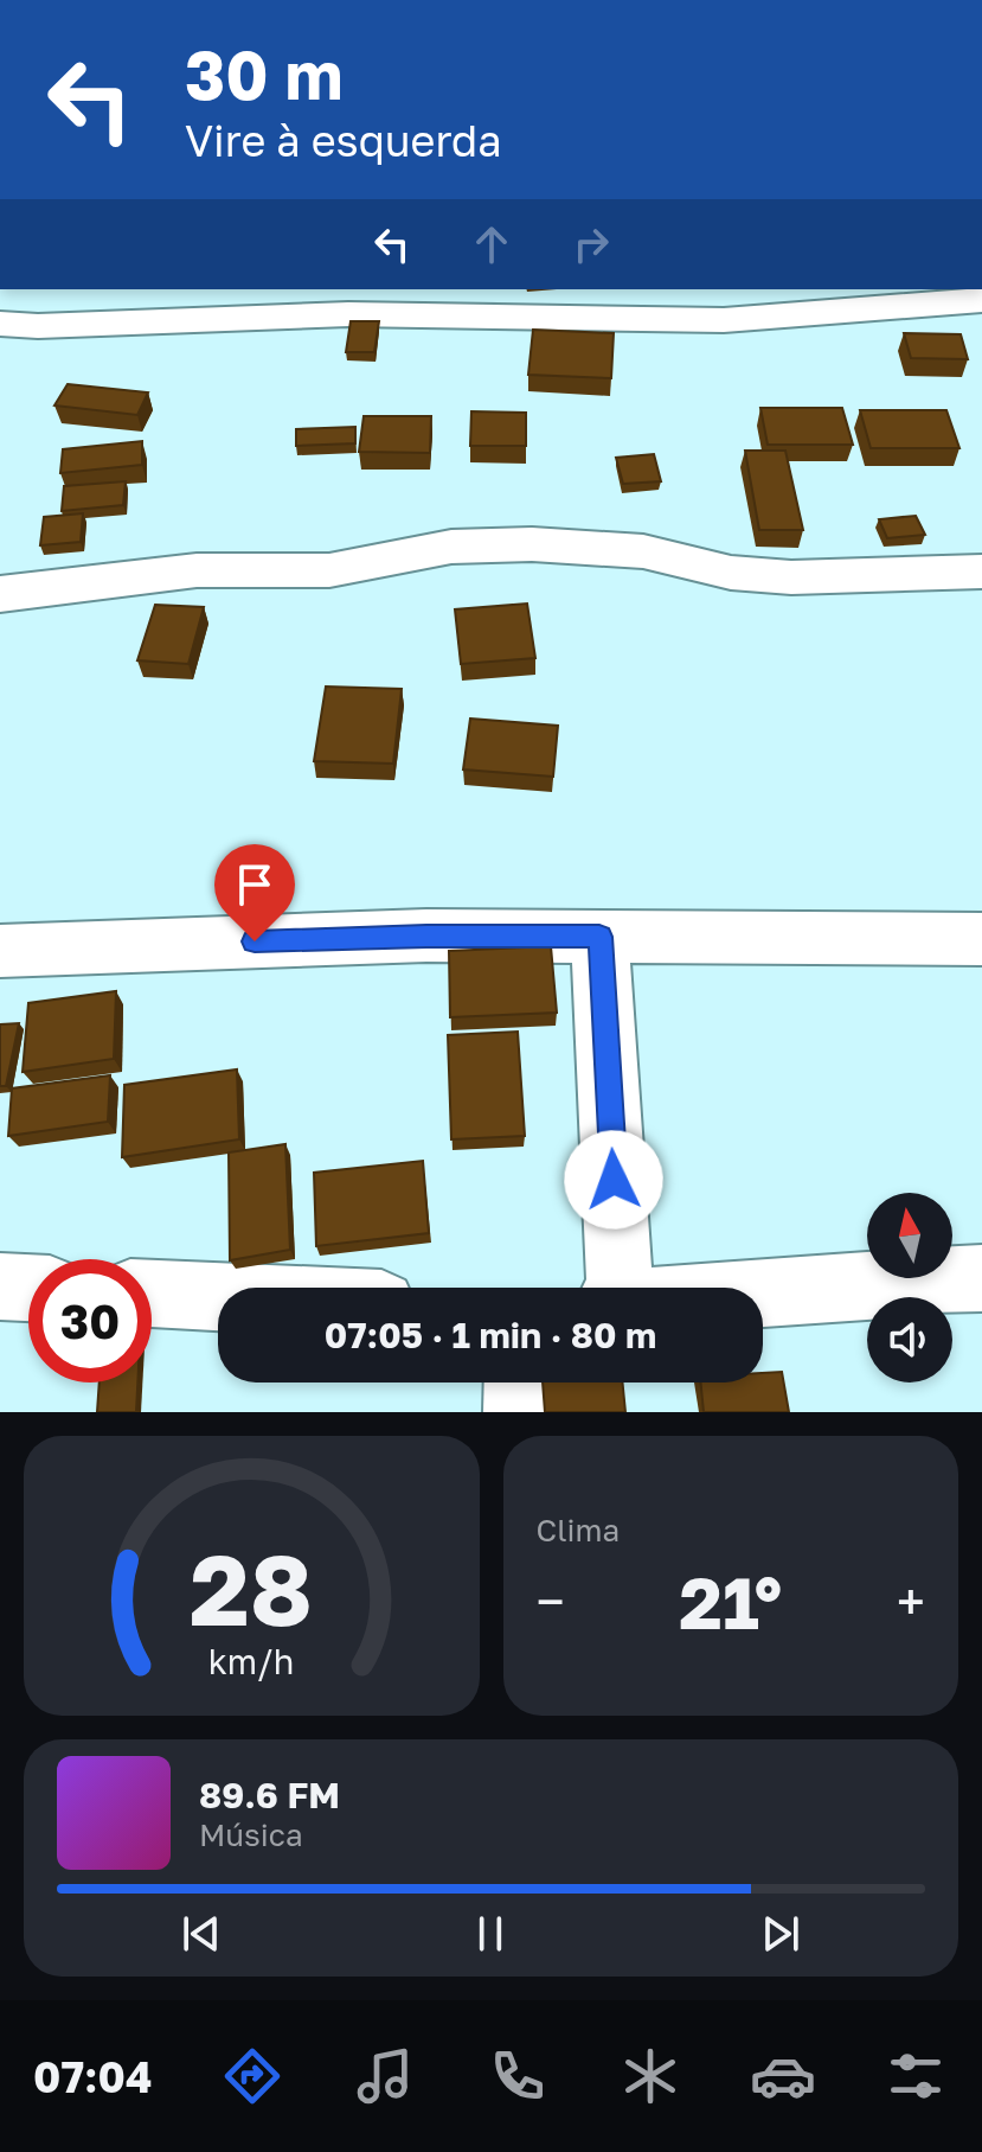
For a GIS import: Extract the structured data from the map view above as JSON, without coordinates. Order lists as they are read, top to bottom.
{
  "north": "top",
  "page": {
    "turn": ["30 m", "Vire à esquerda"],
    "limit": "30",
    "trip": "07:05 · 1 min · 80 m",
    "tile": "Clima",
    "heat": ["−", "21°", "+"],
    "song": ["89.6 FM", "Música"],
    "tabs": "07:04",
    "gauge": ["28", "km/h"]
  }
}
